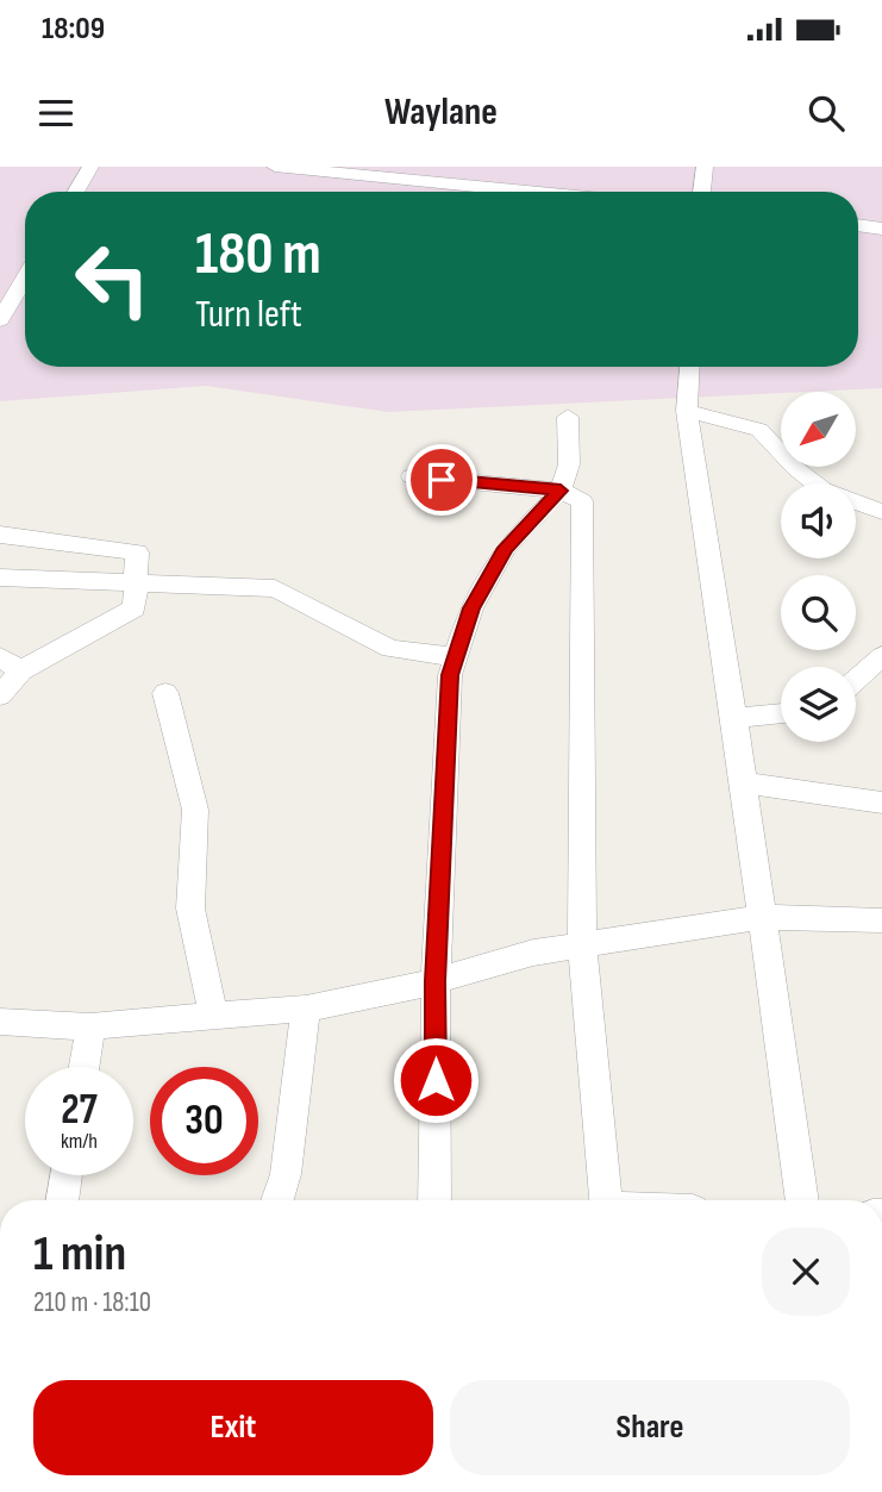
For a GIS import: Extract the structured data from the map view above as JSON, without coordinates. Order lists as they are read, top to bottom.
{
  "north": "bottom left",
  "page": {
    "status": "18:09",
    "header": "Waylane",
    "turn": ["180 m", "Turn left"],
    "speed": "27 km/h",
    "limit": "30",
    "heading": ["1 min", "210 m · 18:10"],
    "buttons": ["Exit", "Share"]
  }
}
